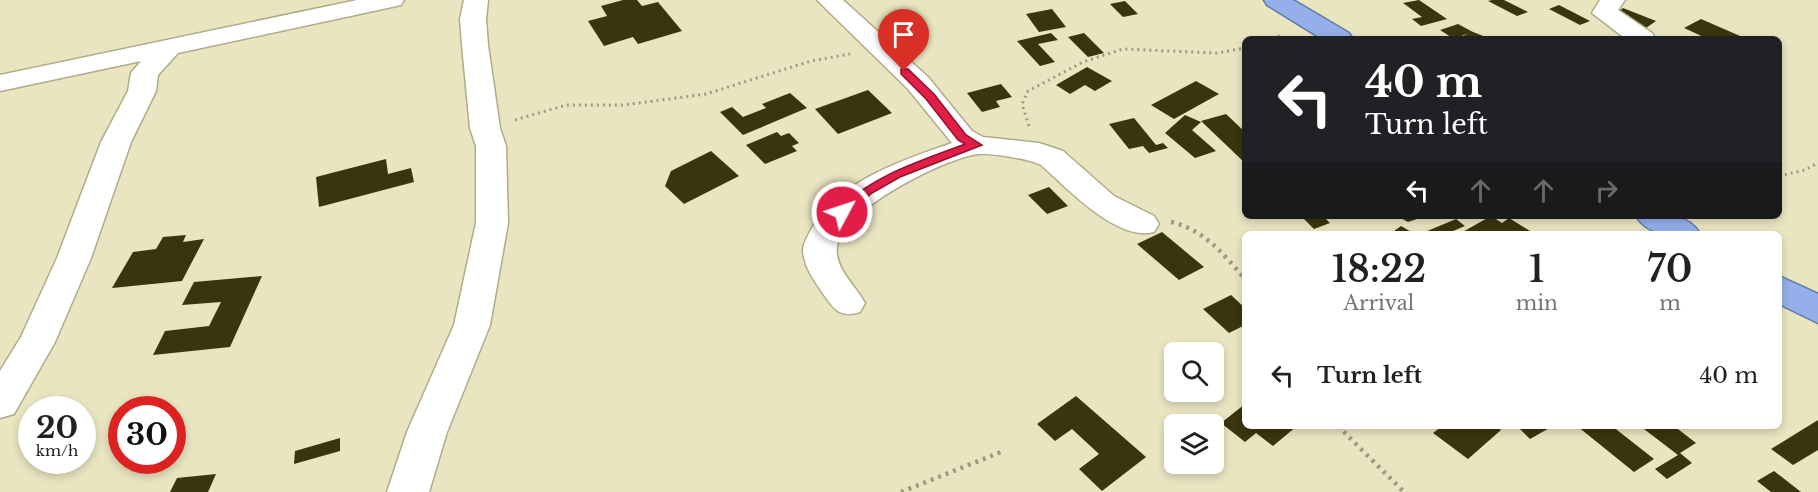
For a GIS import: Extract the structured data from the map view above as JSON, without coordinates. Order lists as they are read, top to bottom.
{
  "page": {
    "turn": ["40 m", "Turn left"],
    "eta": [
      "18:22",
      "Arrival",
      "1",
      "min",
      "70",
      "m"
    ],
    "list": [
      {
        "name": "Turn left",
        "value": "40 m"
      }
    ],
    "speed": "20 km/h",
    "limit": "30"
  }
}
